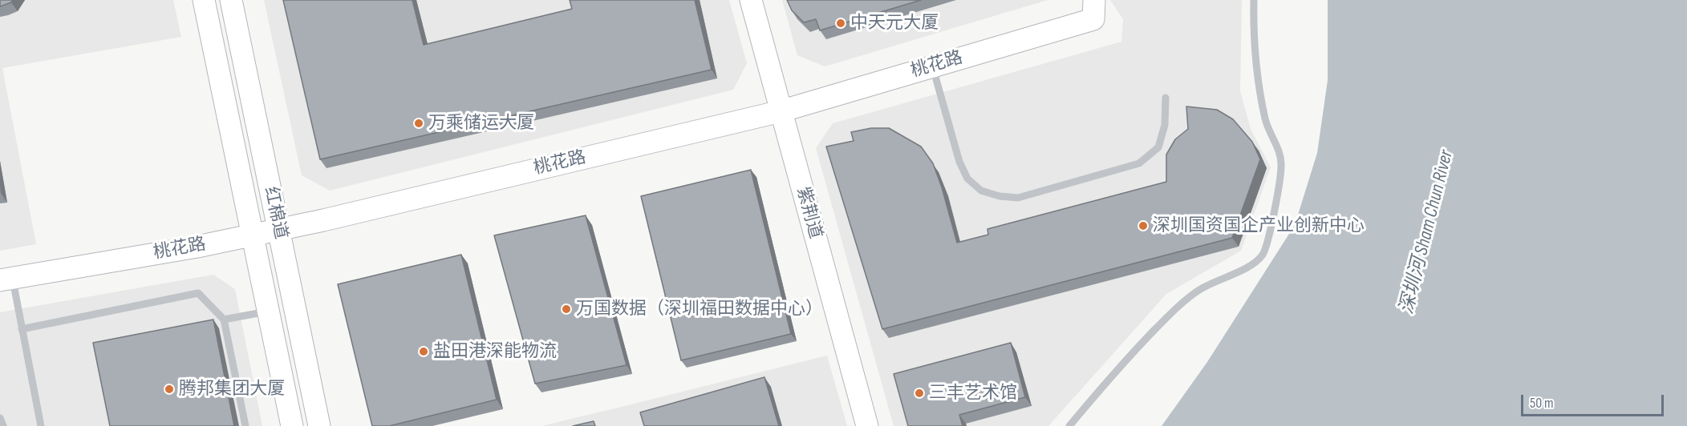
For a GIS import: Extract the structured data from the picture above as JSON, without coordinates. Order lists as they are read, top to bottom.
{
  "streets": {
    "main road": ["桃花路", "红棉道", "紫荆道"]
  },
  "crossings": [
    ["桃花路", "红棉道"],
    ["桃花路", "紫荆道"]
  ],
  "water": ["深圳河 Sham Chun River"],
  "places": [
    "中天元大厦",
    "万乘储运大厦",
    "深圳国资国企产业创新中心",
    "万国数据（深圳福田数据中心）",
    "盐田港深能物流",
    "腾邦集团大厦",
    "三丰艺术馆"
  ],
  "scale_bar": "50 m"
}
